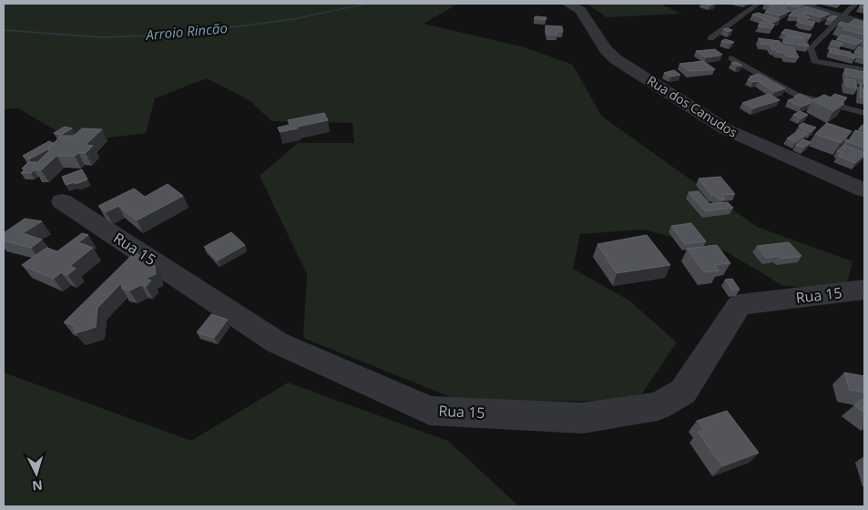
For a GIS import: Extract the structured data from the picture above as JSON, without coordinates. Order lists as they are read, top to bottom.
{
  "streets": {
    "street": ["Rua dos Canudos", "Rua 15"]
  },
  "water": ["Arroio Rincão"],
  "north": "bottom"
}
